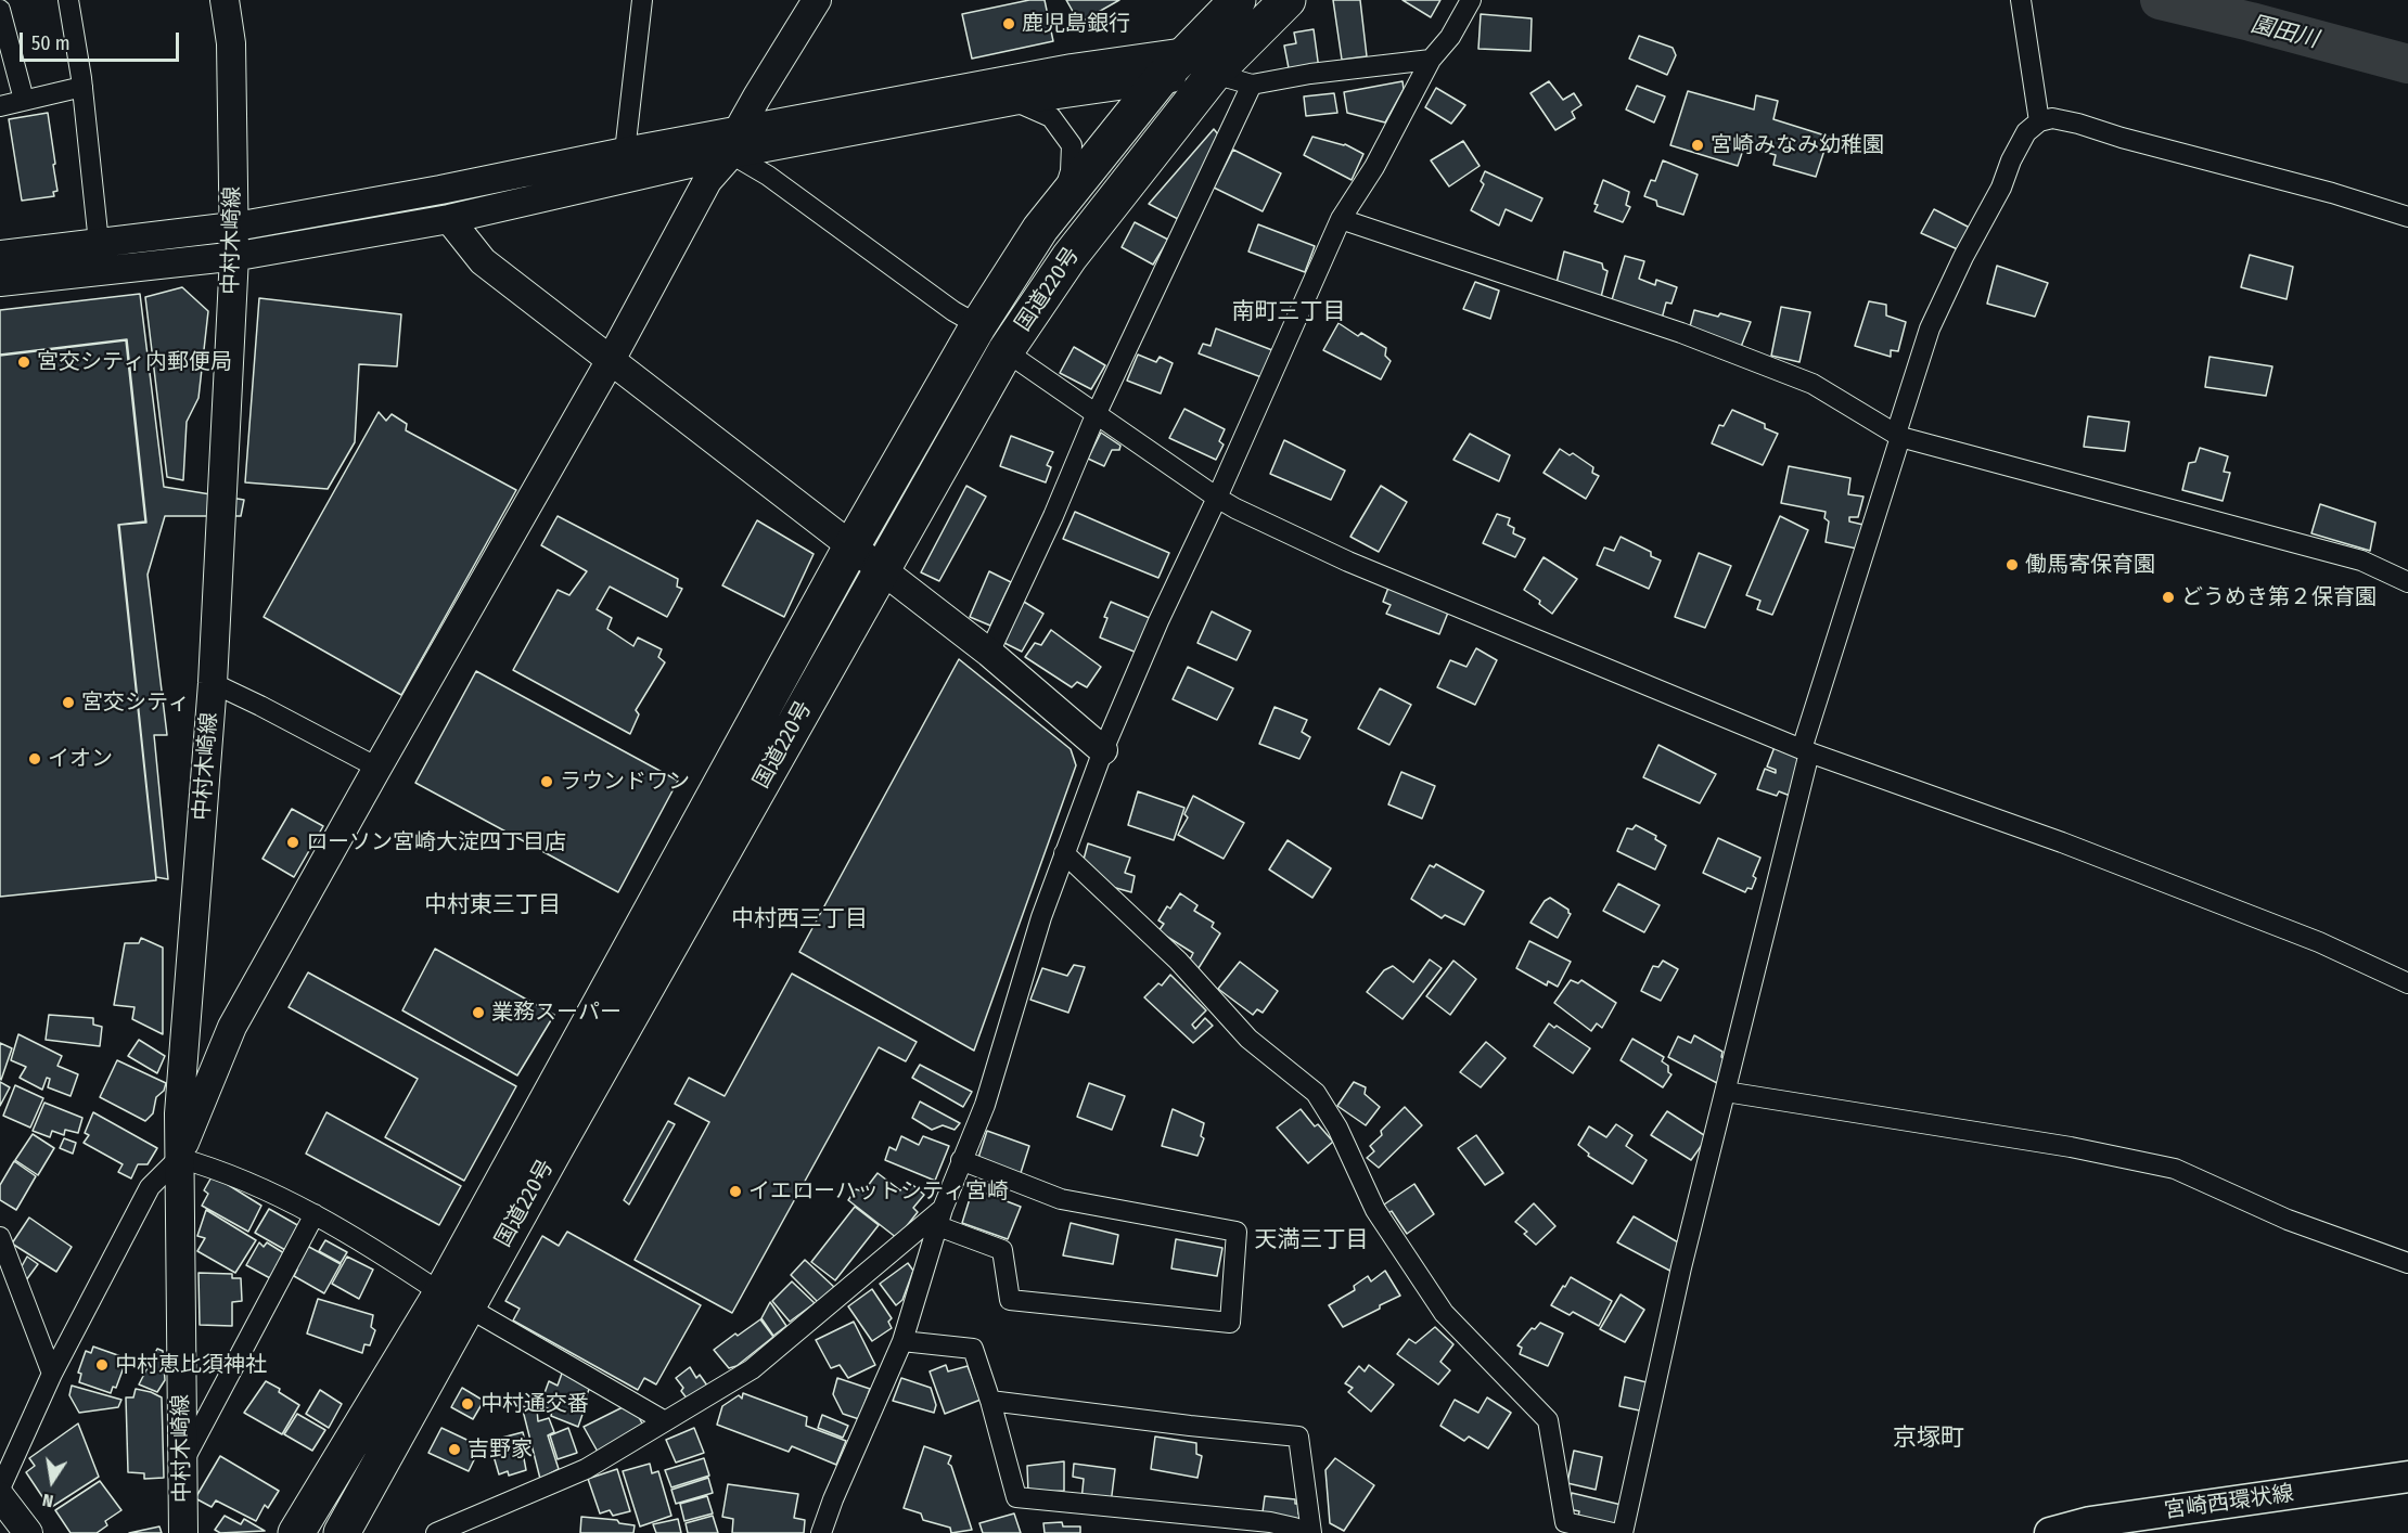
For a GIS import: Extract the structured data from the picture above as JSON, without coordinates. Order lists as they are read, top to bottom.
{
  "streets": {
    "highway": ["国道220号"],
    "main road": ["宮崎西環状線"],
    "street": ["中村木崎線"]
  },
  "districts": [
    "南町三丁目",
    "中村東三丁目",
    "中村西三丁目",
    "天満三丁目",
    "京塚町"
  ],
  "water": ["園田川"],
  "places": [
    "鹿児島銀行",
    "宮崎みなみ幼稚園",
    "宮交シティ内郵便局",
    "働馬寄保育園",
    "どうめき第２保育園",
    "宮交シティ",
    "イオン",
    "ラウンドワン",
    "ローソン宮崎大淀四丁目店",
    "業務スーパー",
    "イエローハットシティ宮崎",
    "中村恵比須神社",
    "中村通交番",
    "吉野家"
  ],
  "scale_bar": "50 m",
  "north": "bottom"
}
